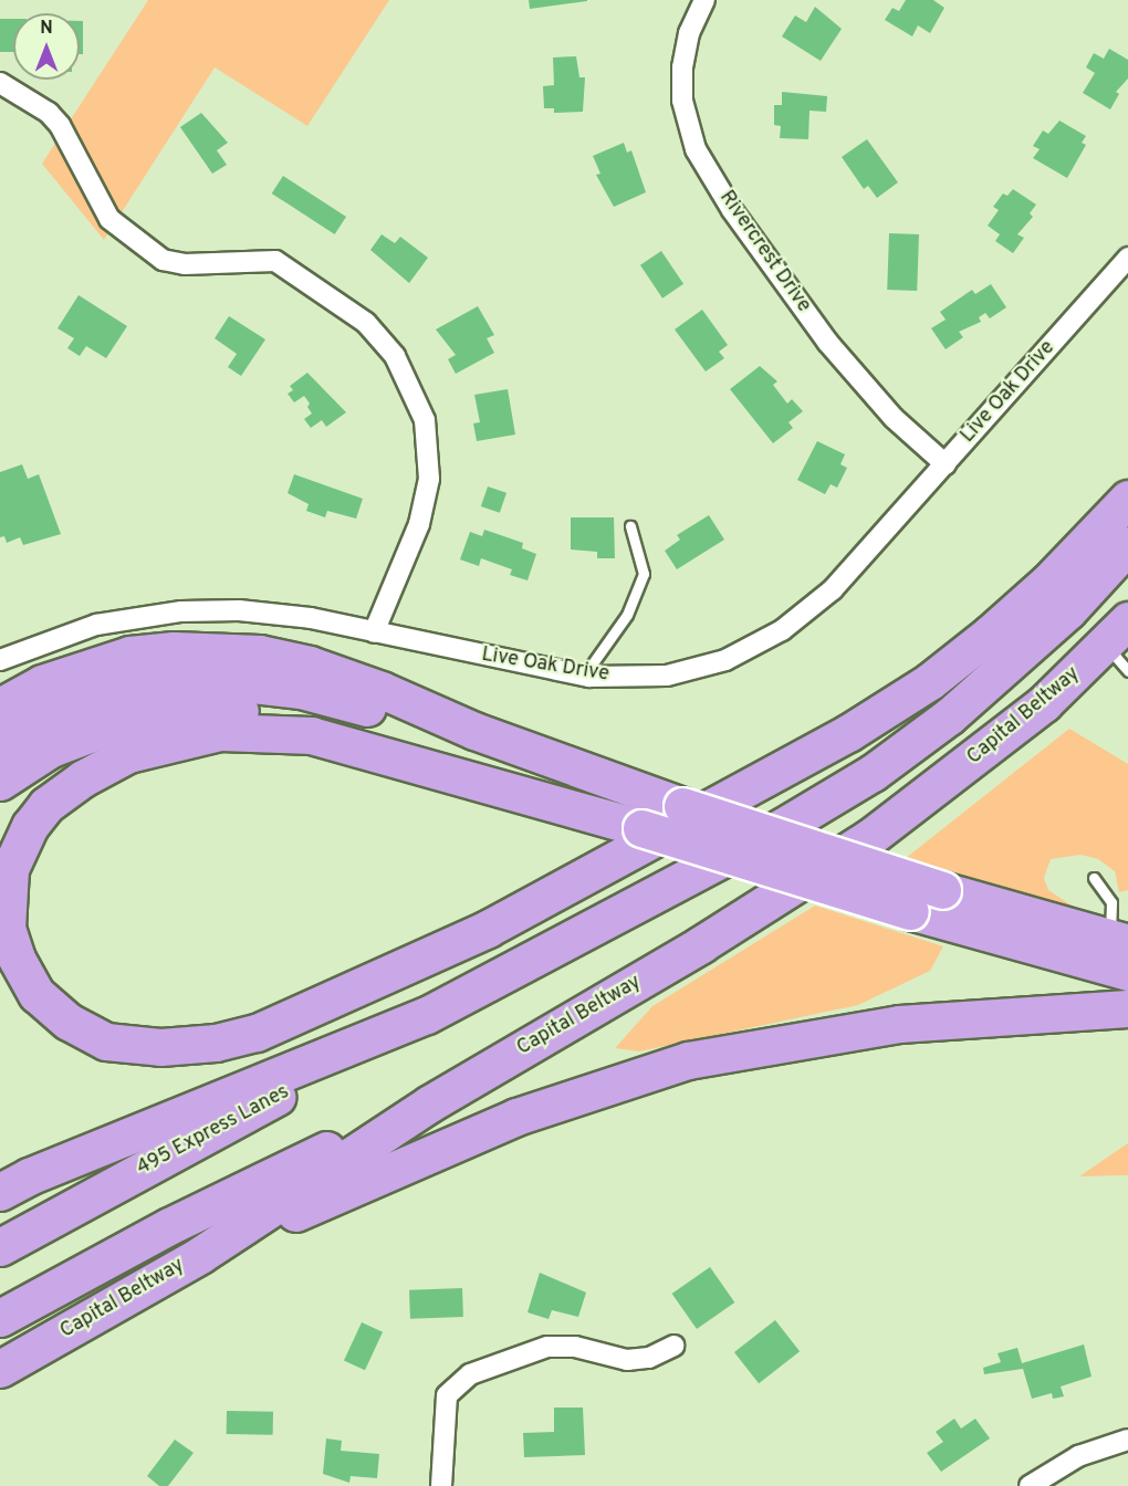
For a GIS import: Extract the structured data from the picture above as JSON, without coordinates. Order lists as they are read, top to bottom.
{
  "streets": {
    "highway": ["Capital Beltway", "495 Express Lanes"],
    "street": ["Rivercrest Drive", "Live Oak Drive"]
  },
  "crossings": [
    ["Rivercrest Drive", "Live Oak Drive"]
  ],
  "north": "top"
}
